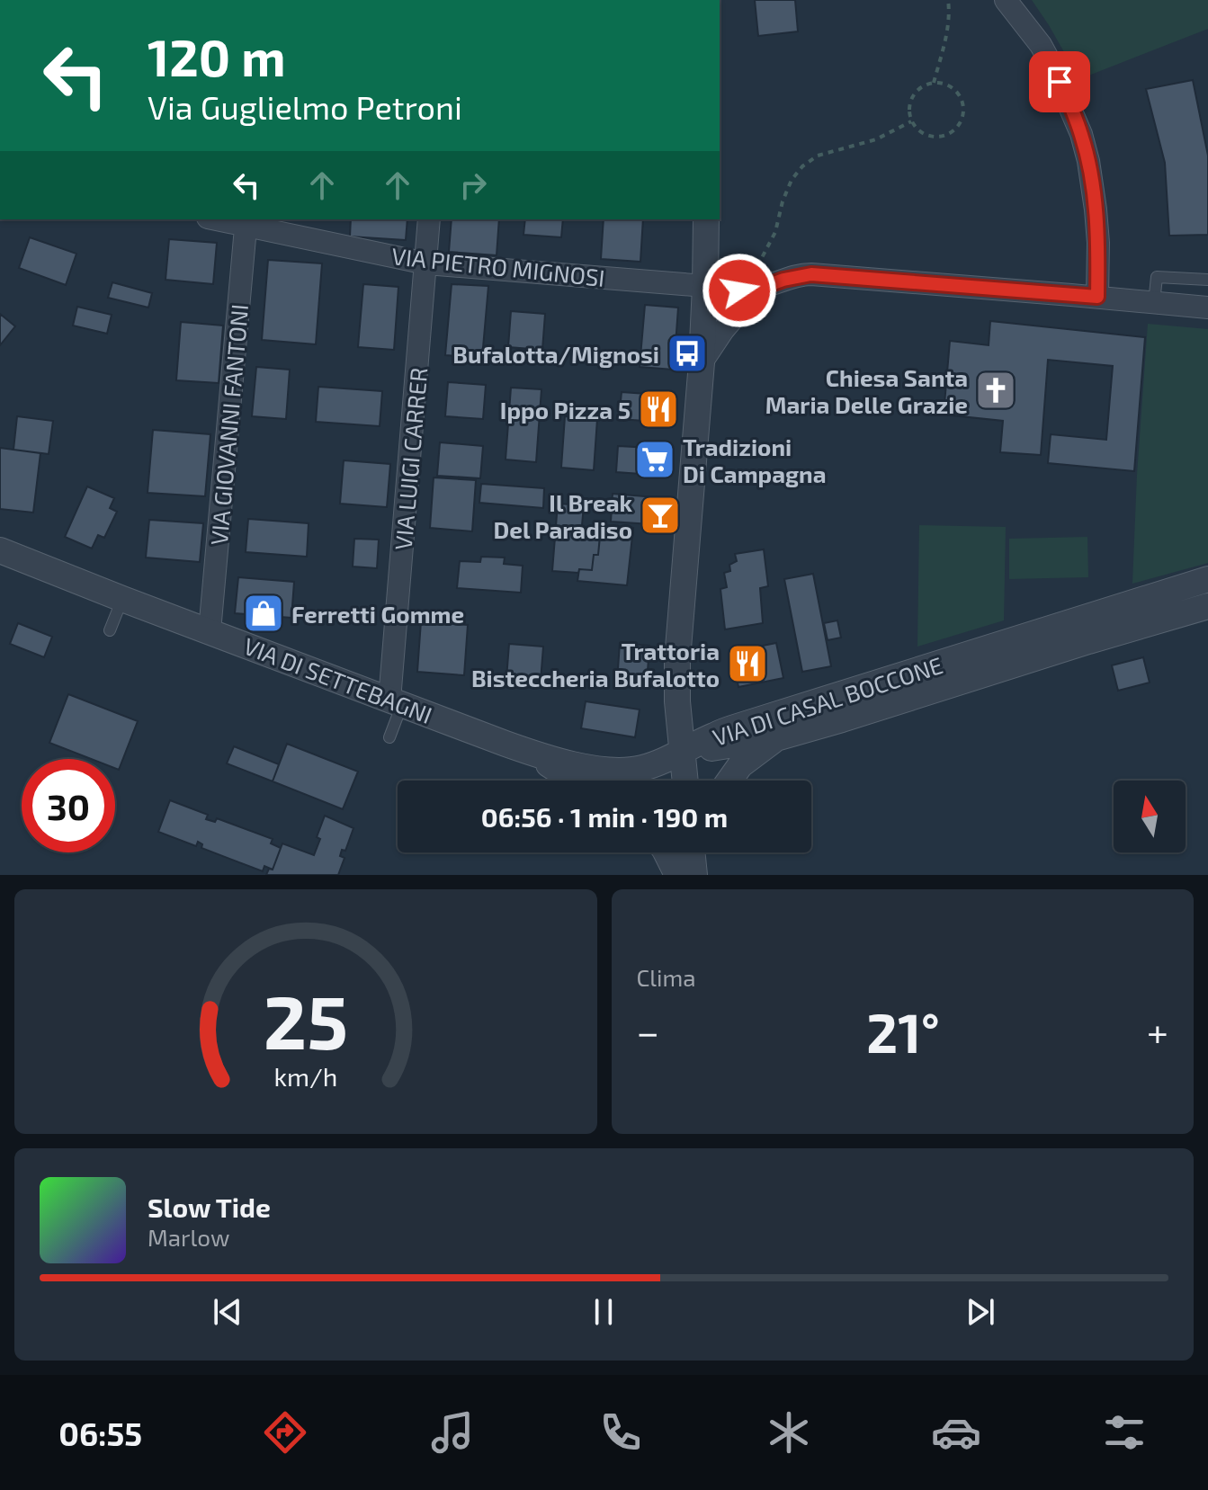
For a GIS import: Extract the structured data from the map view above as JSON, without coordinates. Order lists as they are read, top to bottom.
{
  "streets": {
    "street": [
      "VIA PIETRO MIGNOSI",
      "VIA GIOVANNI FANTONI",
      "VIA LUIGI CARRER",
      "VIA DI SETTEBAGNI",
      "VIA DI CASAL BOCCONE"
    ]
  },
  "crossings": [
    ["VIA PIETRO MIGNOSI", "VIA GIOVANNI FANTONI"],
    ["VIA PIETRO MIGNOSI", "VIA LUIGI CARRER"],
    ["VIA GIOVANNI FANTONI", "VIA DI SETTEBAGNI"],
    ["VIA LUIGI CARRER", "VIA DI SETTEBAGNI"],
    ["VIA DI SETTEBAGNI", "VIA DI CASAL BOCCONE"]
  ],
  "places": {
    "bus stop": ["Bufalotta/Mignosi"],
    "church": ["Chiesa Santa Maria Delle Grazie"],
    "restaurant": ["Ippo Pizza 5", "Trattoria Bisteccheria Bufalotto"],
    "supermarket": ["Tradizioni Di Campagna"],
    "bar": ["Il Break Del Paradiso"],
    "shop": ["Ferretti Gomme"]
  },
  "north": "top",
  "page": {
    "turn": ["120 m", "Via Guglielmo Petroni"],
    "limit": "30",
    "trip": "06:56 · 1 min · 190 m",
    "tile": "Clima",
    "heat": ["−", "21°", "+"],
    "song": ["Slow Tide", "Marlow"],
    "tabs": "06:55",
    "gauge": ["25", "km/h"]
  }
}
